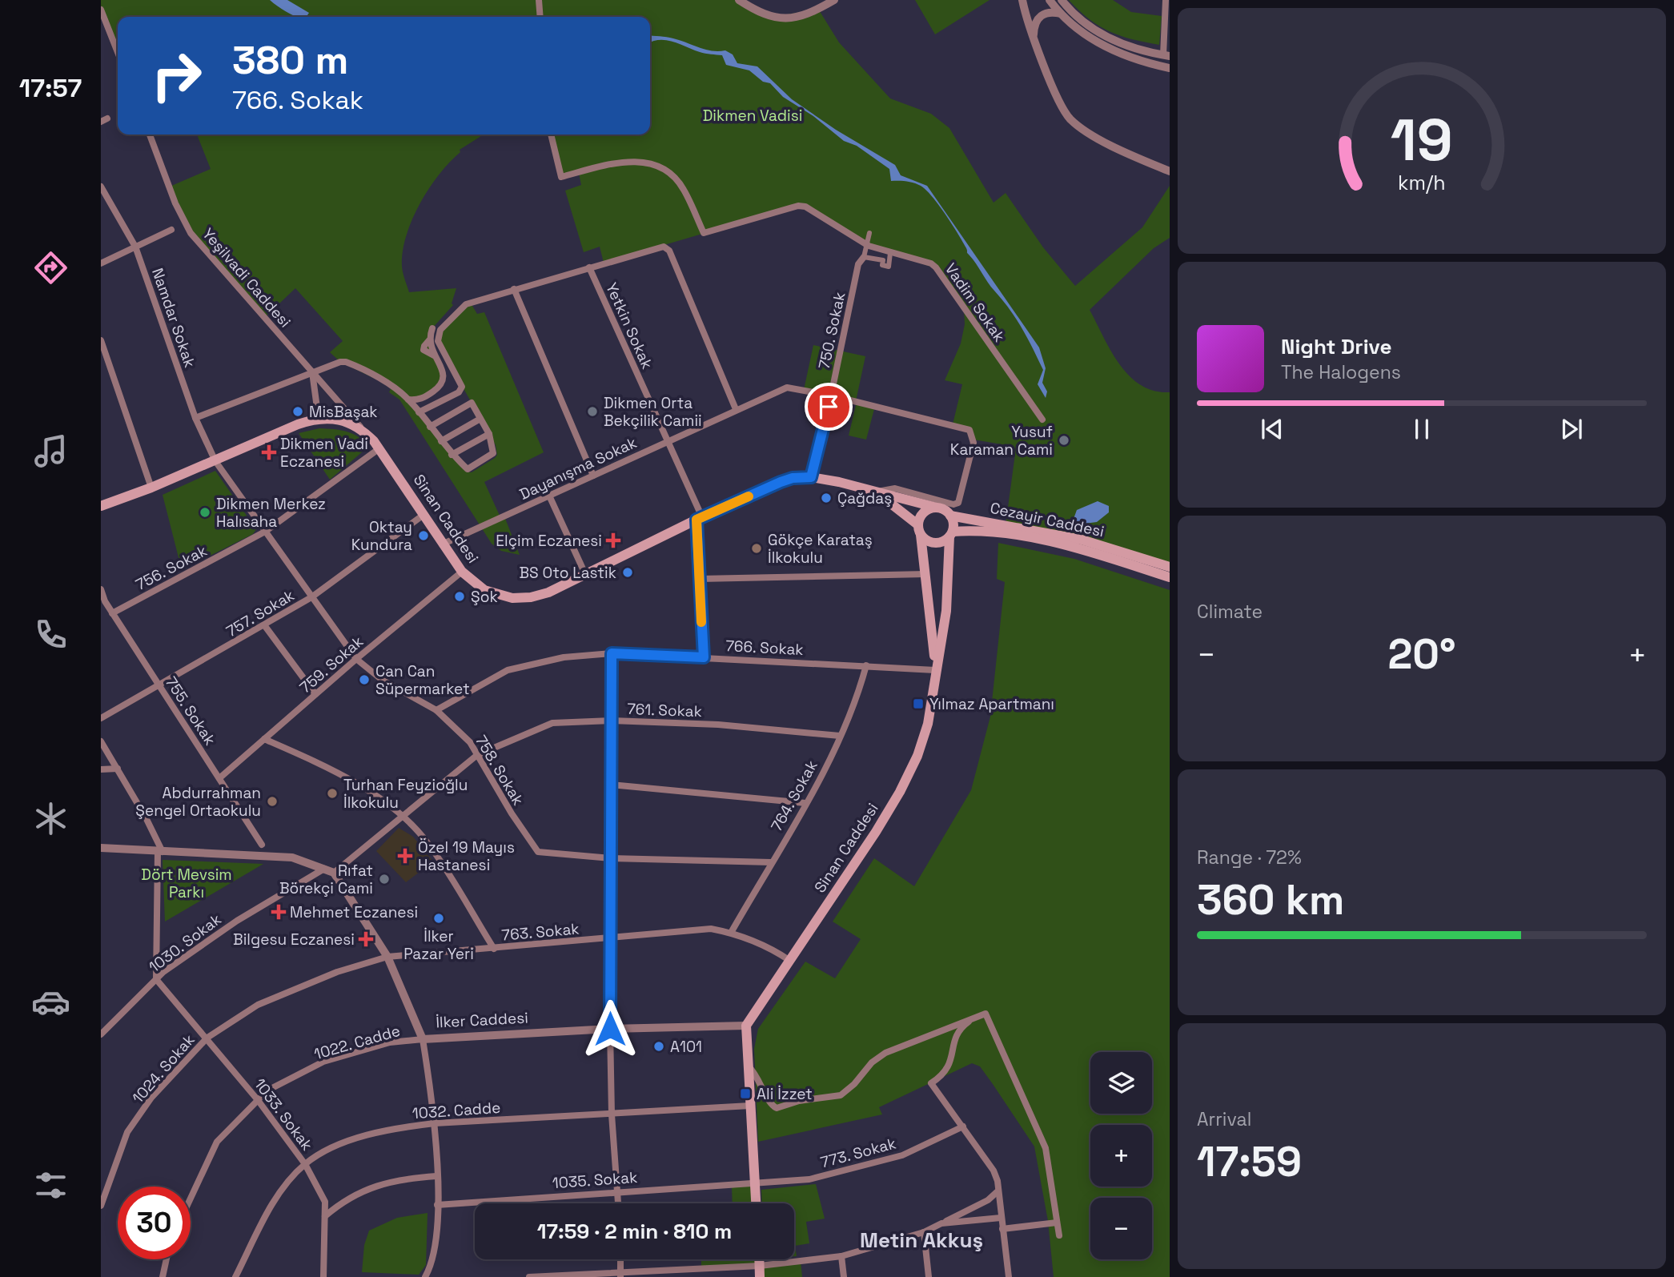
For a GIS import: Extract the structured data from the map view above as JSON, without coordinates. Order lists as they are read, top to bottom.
{
  "streets": {
    "main road": ["Sinan Caddesi", "Cezayir Caddesi"],
    "street": [
      "Yeşilvadi Caddesi",
      "Vadim Sokak",
      "Namdar Sokak",
      "Yetkin Sokak",
      "750. Sokak",
      "Dayanışma Sokak",
      "756. Sokak",
      "757. Sokak",
      "766. Sokak",
      "759. Sokak",
      "761. Sokak",
      "755. Sokak",
      "758. Sokak",
      "764. Sokak",
      "763. Sokak",
      "1030. Sokak",
      "İlker Caddesi",
      "1022. Cadde",
      "1024. Sokak",
      "1032. Cadde",
      "1033. Sokak",
      "773. Sokak",
      "1035. Sokak"
    ]
  },
  "crossings": [
    ["Yeşilvadi Caddesi", "Sinan Caddesi"],
    ["Namdar Sokak", "Sinan Caddesi"],
    ["Namdar Sokak", "758. Sokak"],
    ["Yetkin Sokak", "Dayanışma Sokak"],
    ["Yetkin Sokak", "Sinan Caddesi"],
    ["750. Sokak", "Dayanışma Sokak"],
    ["750. Sokak", "Sinan Caddesi"],
    ["Dayanışma Sokak", "Sinan Caddesi"],
    ["Sinan Caddesi", "Cezayir Caddesi"],
    ["Sinan Caddesi", "756. Sokak"],
    ["Sinan Caddesi", "757. Sokak"],
    ["Sinan Caddesi", "766. Sokak"],
    ["Sinan Caddesi", "759. Sokak"],
    ["Sinan Caddesi", "758. Sokak"],
    ["Sinan Caddesi", "763. Sokak"],
    ["Sinan Caddesi", "İlker Caddesi"],
    ["756. Sokak", "755. Sokak"],
    ["756. Sokak", "758. Sokak"],
    ["757. Sokak", "755. Sokak"],
    ["757. Sokak", "758. Sokak"],
    ["766. Sokak", "758. Sokak"],
    ["766. Sokak", "764. Sokak"],
    ["759. Sokak", "755. Sokak"],
    ["759. Sokak", "758. Sokak"],
    ["761. Sokak", "758. Sokak"],
    ["761. Sokak", "764. Sokak"],
    ["761. Sokak", "İlker Caddesi"],
    ["758. Sokak", "764. Sokak"],
    ["764. Sokak", "763. Sokak"],
    ["763. Sokak", "İlker Caddesi"],
    ["763. Sokak", "1024. Sokak"],
    ["1030. Sokak", "1033. Sokak"],
    ["İlker Caddesi", "1022. Cadde"],
    ["İlker Caddesi", "1024. Sokak"],
    ["1022. Cadde", "1033. Sokak"],
    ["1024. Sokak", "1033. Sokak"],
    ["1032. Cadde", "1033. Sokak"],
    ["773. Sokak", "1035. Sokak"]
  ],
  "districts": ["Metin Akkuş"],
  "parks": ["Dikmen Vadisi", "Dört Mevsim Parkı"],
  "places": {
    "other": [
      "MisBaşak",
      "Dikmen Orta Bekçilik Camii",
      "Yusuf Karaman Cami",
      "Çağdaş",
      "Dikmen Merkez Halısaha",
      "Oktay Kundura",
      "Gökçe Karataş İlkokulu",
      "BS Oto Lastik",
      "Şok",
      "Can Can Süpermarket",
      "Turhan Feyzioğlu İlkokulu",
      "Abdurrahman Şengel Ortaokulu",
      "Rıfat Börekçi Cami",
      "İlker Pazar Yeri",
      "A101"
    ],
    "health": [
      "Dikmen Vadi Eczanesi",
      "Elçim Eczanesi",
      "Özel 19 Mayıs Hastanesi",
      "Mehmet Eczanesi",
      "Bilgesu Eczanesi"
    ],
    "transit": ["Yılmaz Apartmanı", "Ali İzzet"]
  },
  "page": {
    "tabs": "17:57",
    "turn": ["380 m", "766. Sokak"],
    "song": ["Night Drive", "The Halogens"],
    "tile": [
      "Climate",
      ["Range · 72%", "360 km"],
      ["Arrival", "17:59"]
    ],
    "heat": ["−", "20°", "+"],
    "map_buttons": ["+", "−"],
    "limit": "30",
    "trip": "17:59 · 2 min · 810 m",
    "gauge": ["19", "km/h"]
  }
}
